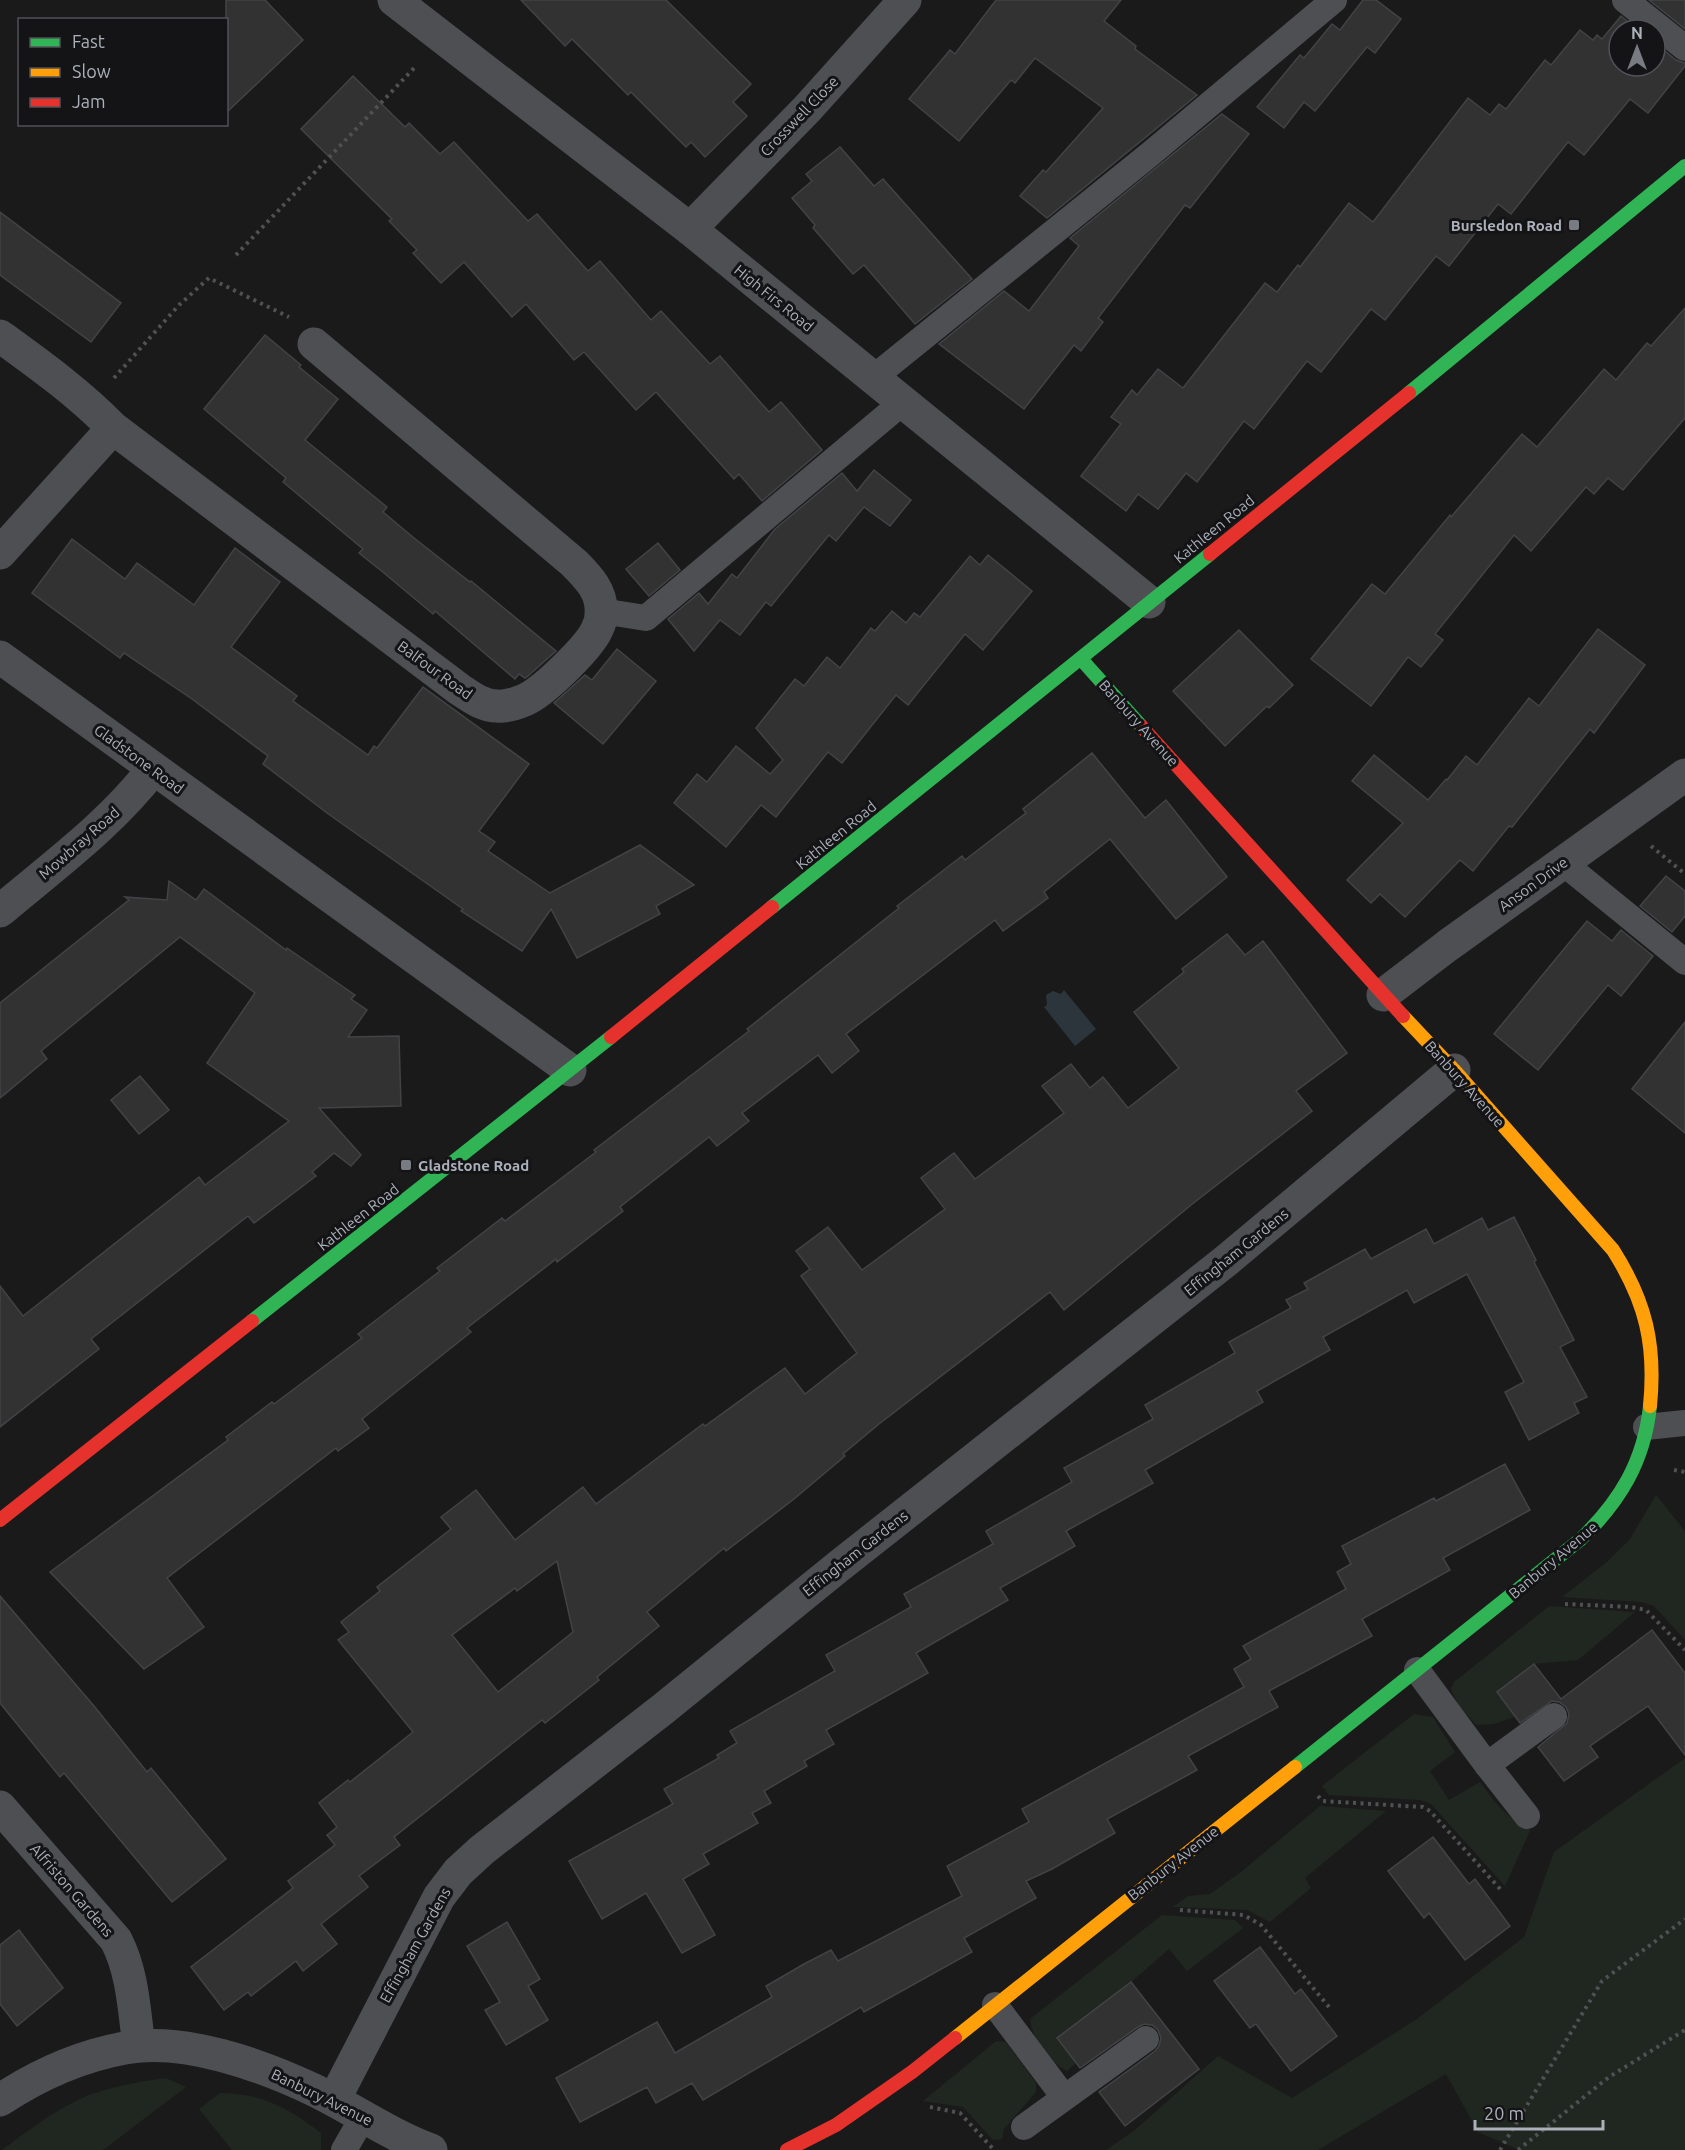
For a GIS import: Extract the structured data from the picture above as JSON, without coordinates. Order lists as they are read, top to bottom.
{
  "streets": {
    "street": [
      "Crosswell Close",
      "High Firs Road",
      "Kathleen Road",
      "Balfour Road",
      "Banbury Avenue",
      "Gladstone Road",
      "Mowbray Road",
      "Anson Drive",
      "Effingham Gardens",
      "Alfriston Gardens"
    ]
  },
  "crossings": [
    ["Crosswell Close", "High Firs Road"],
    ["High Firs Road", "Kathleen Road"],
    ["Kathleen Road", "Banbury Avenue"],
    ["Kathleen Road", "Gladstone Road"],
    ["Banbury Avenue", "Anson Drive"],
    ["Banbury Avenue", "Effingham Gardens"],
    ["Banbury Avenue", "Alfriston Gardens"],
    ["Gladstone Road", "Mowbray Road"]
  ],
  "places": {
    "transit": ["Bursledon Road", "Gladstone Road"]
  },
  "legend": ["Fast", "Slow", "Jam"],
  "scale_bar": "20 m",
  "north": "top"
}
